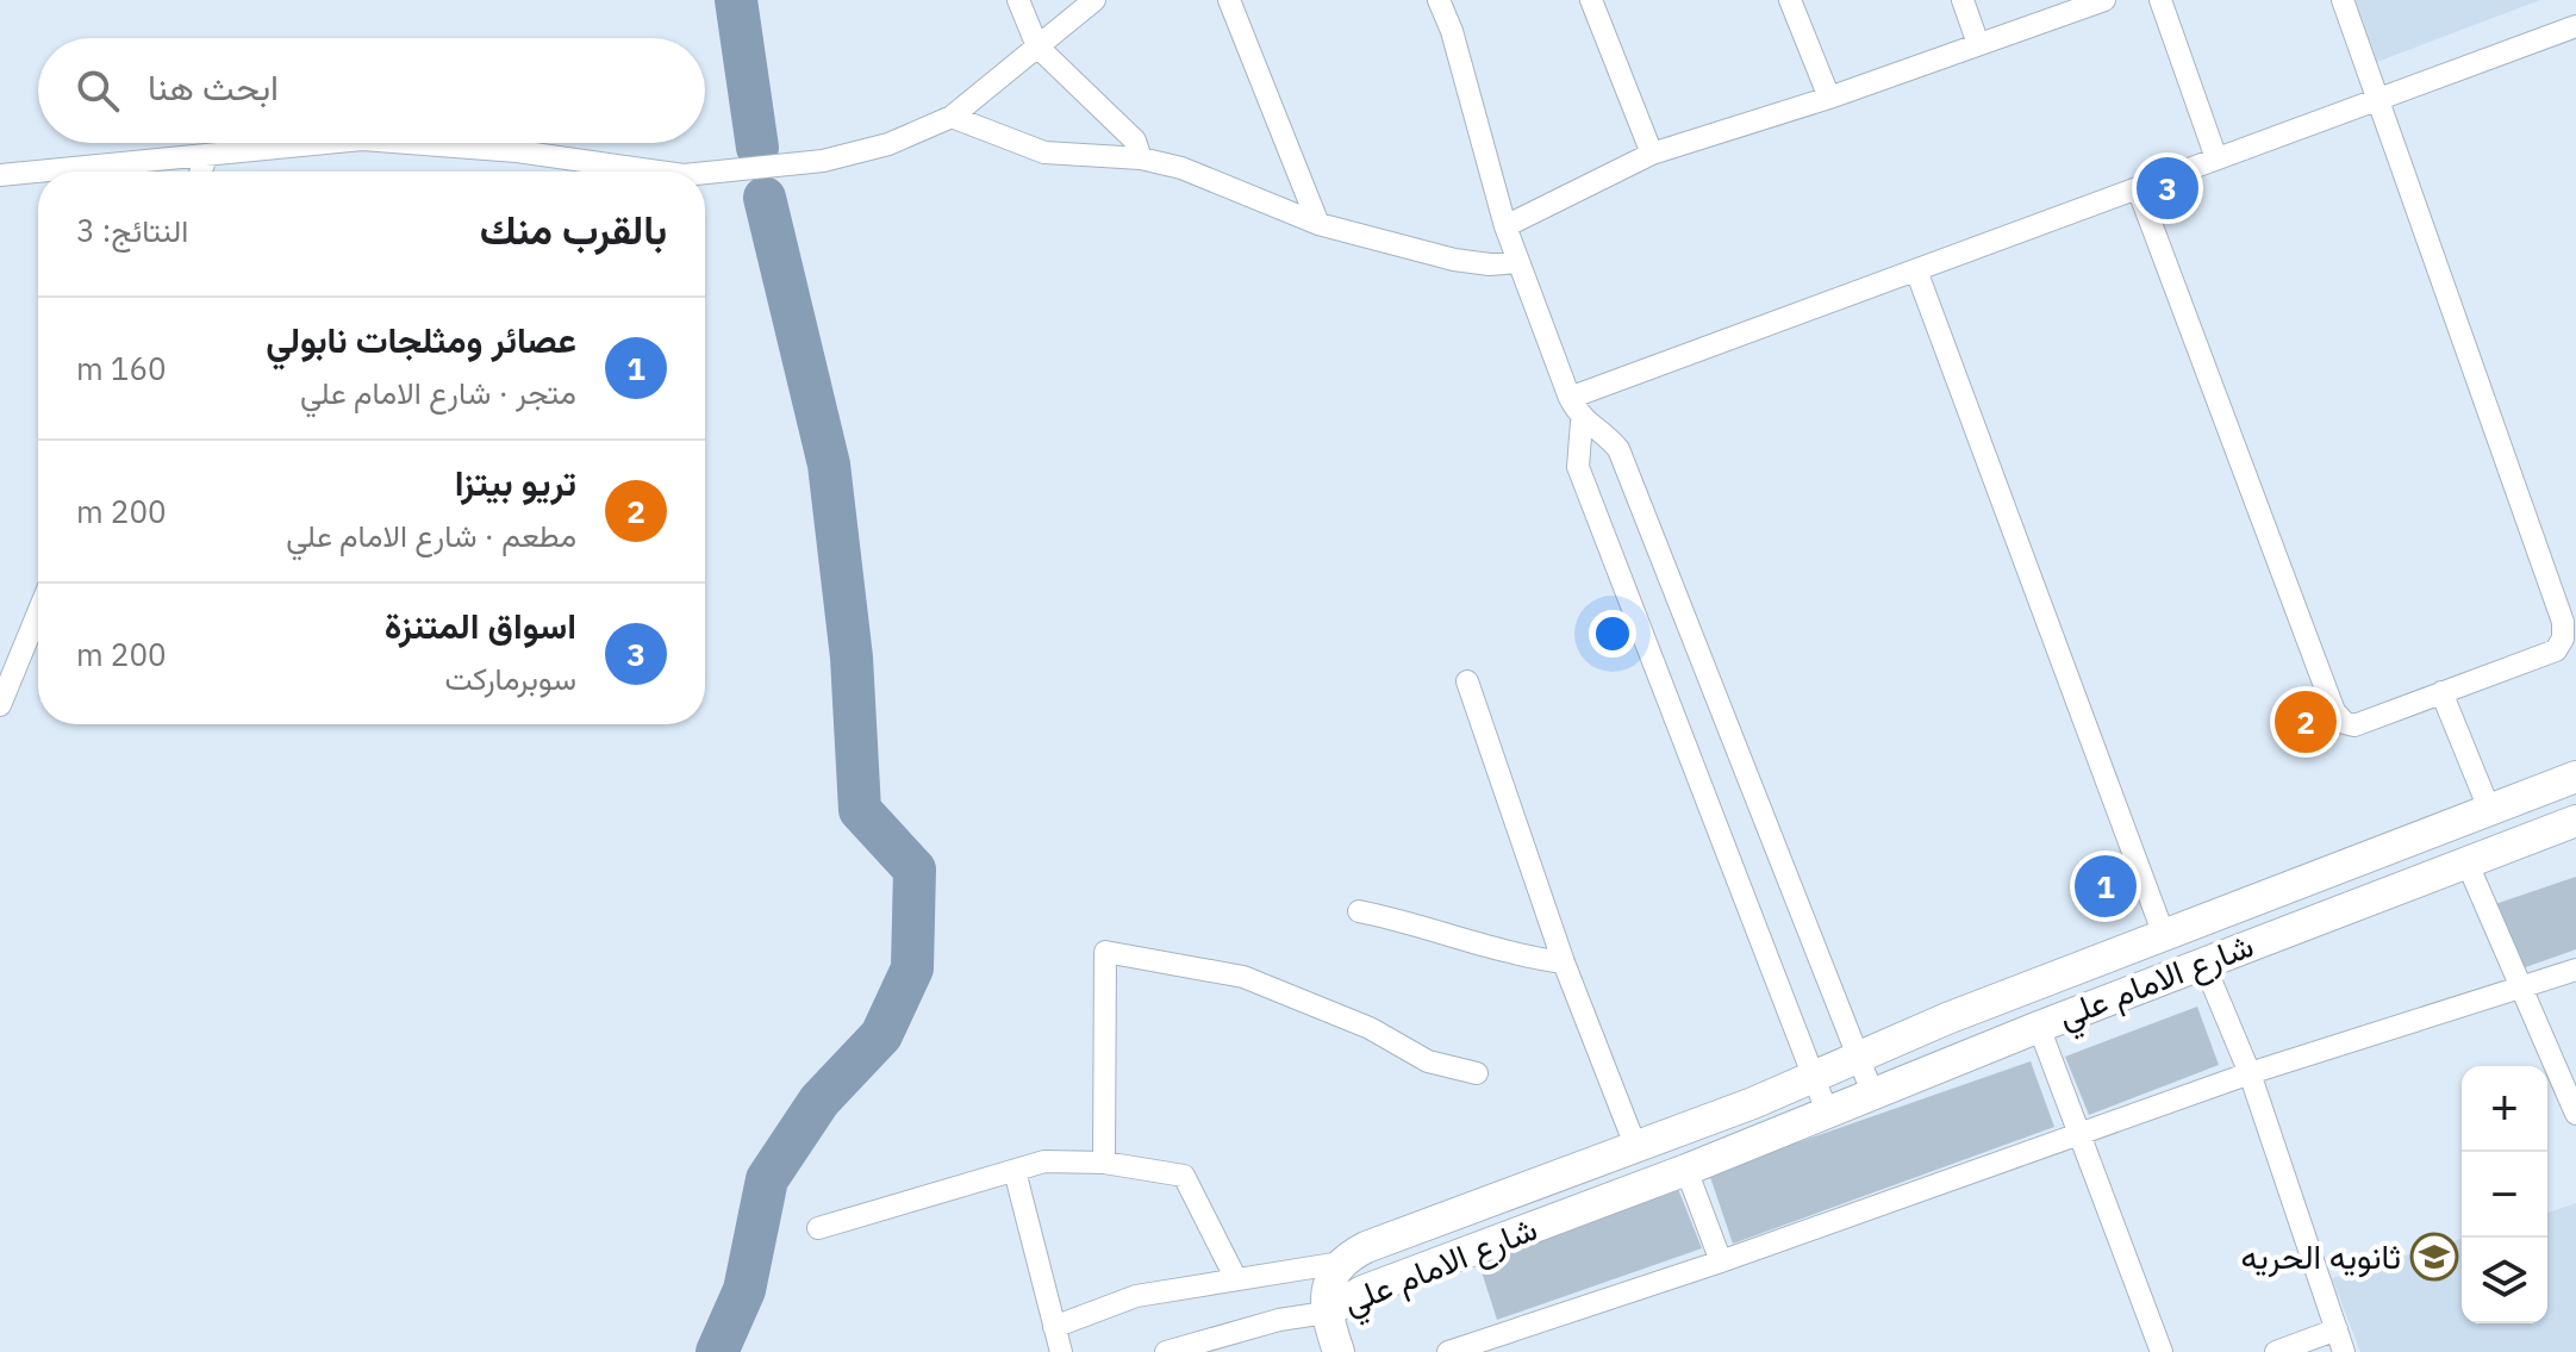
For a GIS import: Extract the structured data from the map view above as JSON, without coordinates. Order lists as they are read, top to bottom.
{
  "streets": {
    "street": ["شارع الامام علي"]
  },
  "places": {
    "school or university": ["ثانويه الحريه"]
  },
  "page": {
    "search": "ابحث هنا",
    "pins": ["3", "2", "1"],
    "heading": ["بالقرب منك", "النتائج: 3"],
    "list": [
      {
        "mark": "1",
        "name": "عصائر ومثلجات نابولي",
        "note": "متجر · شارع الامام علي",
        "value": "160 m"
      },
      {
        "mark": "2",
        "name": "تريو بيتزا",
        "note": "مطعم · شارع الامام علي",
        "value": "200 m"
      },
      {
        "mark": "3",
        "name": "اسواق المتنزة",
        "note": "سوبرماركت",
        "value": "200 m"
      }
    ],
    "map_buttons": ["+", "−"]
  }
}
